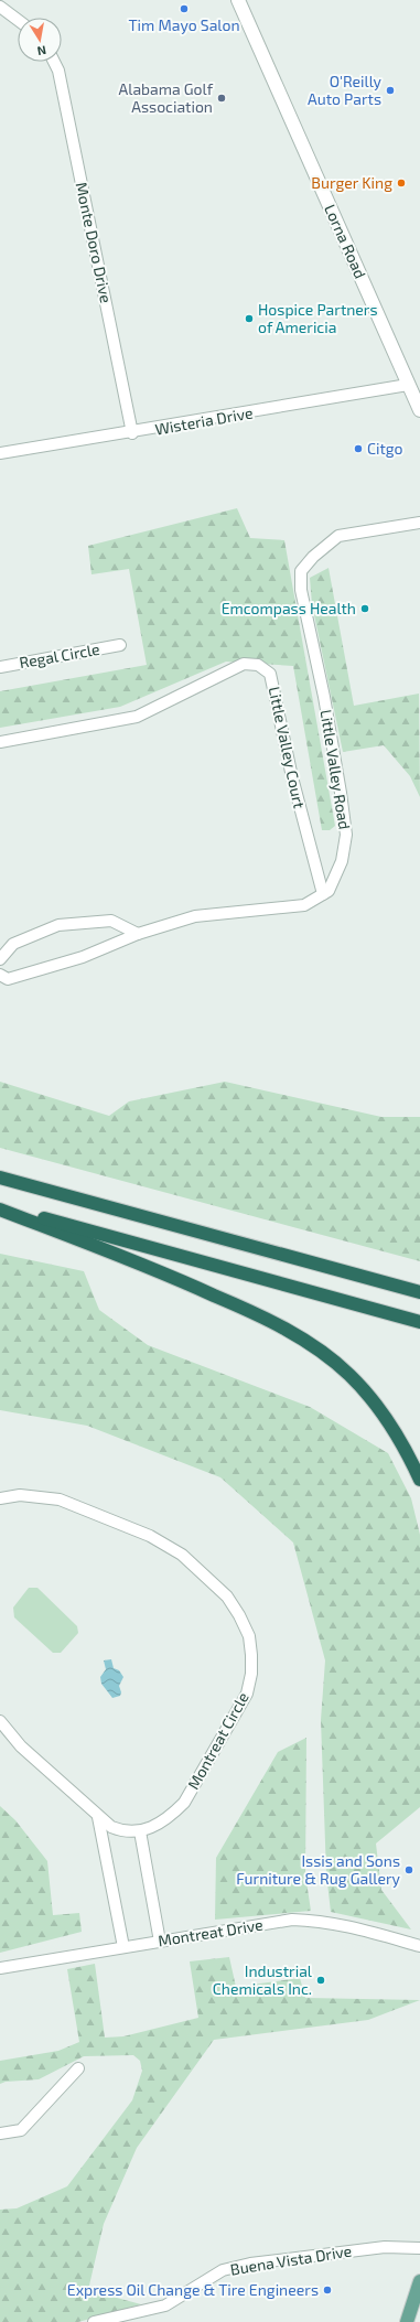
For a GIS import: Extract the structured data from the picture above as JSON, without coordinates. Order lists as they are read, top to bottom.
{
  "streets": {
    "street": [
      "Lorna Road",
      "Monte Doro Drive",
      "Wisteria Drive",
      "Regal Circle",
      "Little Valley Court",
      "Little Valley Road",
      "Montreat Circle",
      "Montreat Drive",
      "Buena Vista Drive"
    ]
  },
  "crossings": [
    ["Lorna Road", "Wisteria Drive"],
    ["Monte Doro Drive", "Wisteria Drive"],
    ["Little Valley Court", "Little Valley Road"]
  ],
  "places": [
    "Tim Mayo Salon",
    "O'Reilly Auto Parts",
    "Alabama Golf Association",
    "Burger King",
    "Hospice Partners of Americia",
    "Citgo",
    "Emcompass Health",
    "Issis and Sons Furniture & Rug Gallery",
    "Industrial Chemicals Inc.",
    "Express Oil Change & Tire Engineers"
  ],
  "north": "bottom"
}
